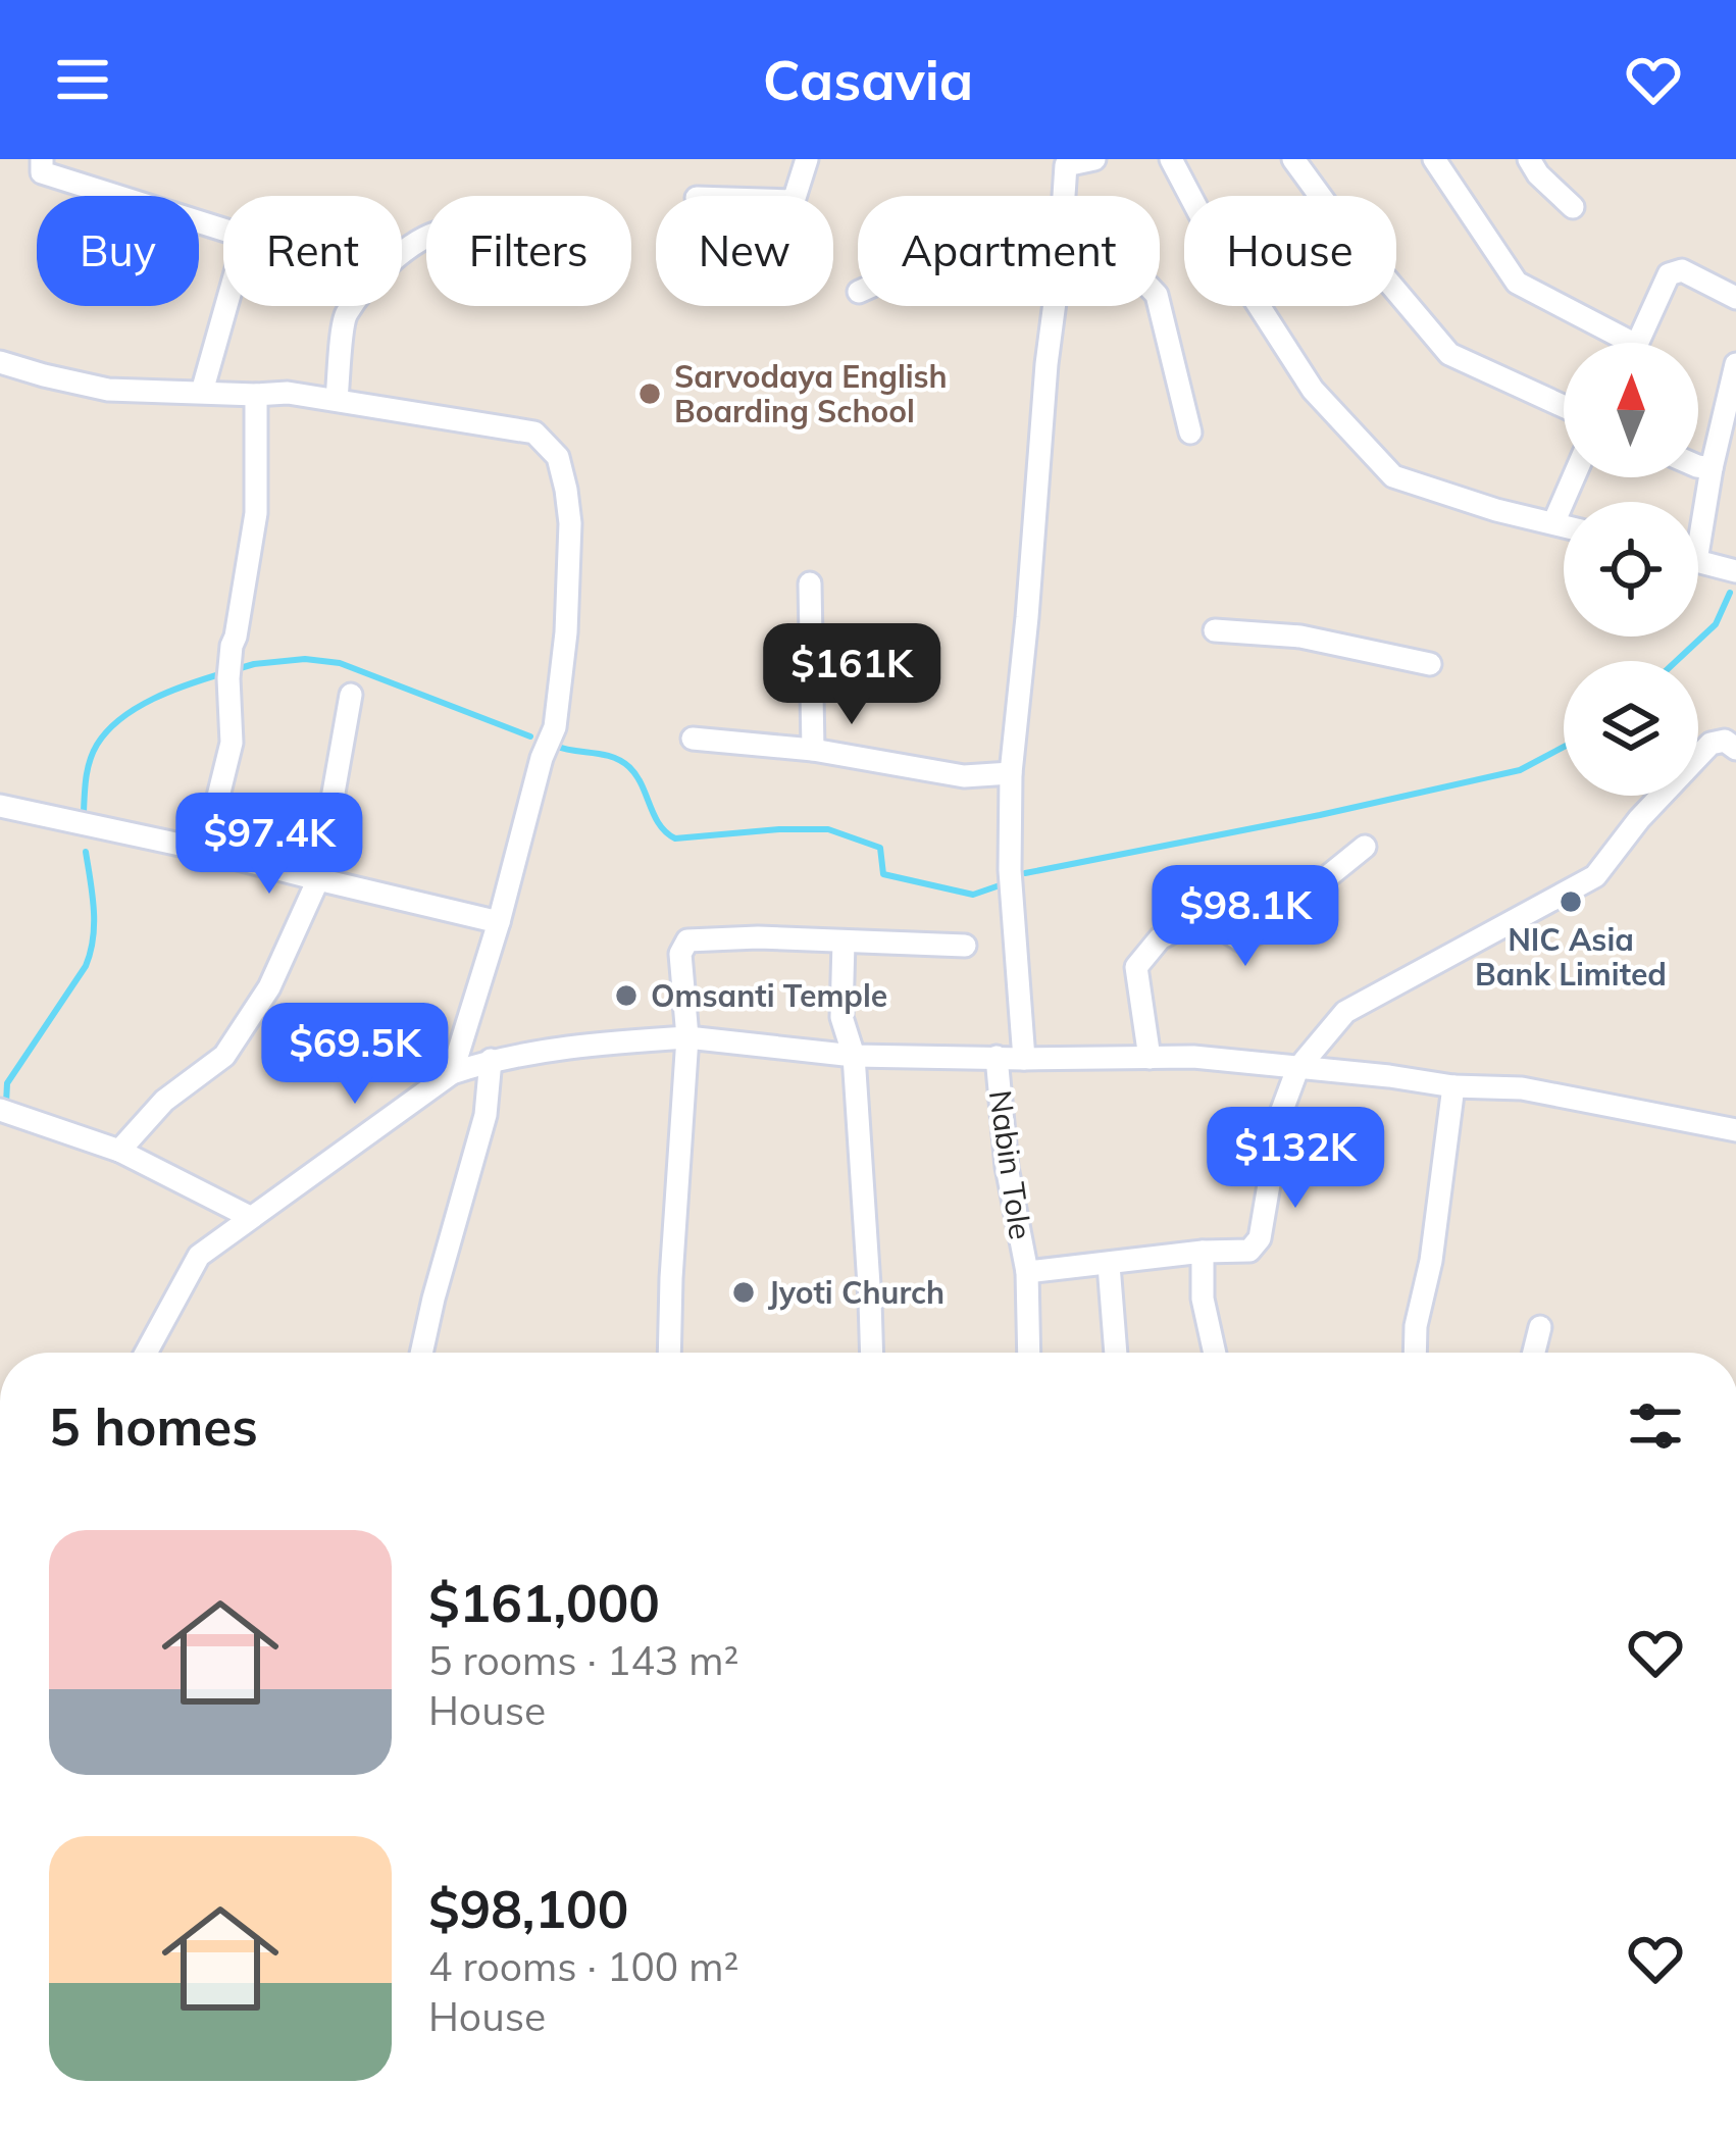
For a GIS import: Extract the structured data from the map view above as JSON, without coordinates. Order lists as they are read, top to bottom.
{
  "streets": {
    "street": ["Nabin Tole"]
  },
  "places": [
    "Sarvodaya English Boarding School",
    "NIC Asia Bank Limited",
    "Omsanti Temple",
    "Jyoti Church"
  ],
  "north": "top",
  "page": {
    "header": "Casavia",
    "chip": [
      "Buy",
      "Rent",
      "Filters",
      "New",
      "Apartment",
      "House"
    ],
    "price": [
      "$161K",
      "$97.4K",
      "$98.1K",
      "$69.5K",
      "$132K"
    ],
    "heading": "5 homes",
    "list": [
      {
        "name": "$161,000",
        "note": "5 rooms · 143 m² · House"
      },
      {
        "name": "$98,100",
        "note": "4 rooms · 100 m² · House"
      }
    ]
  }
}
